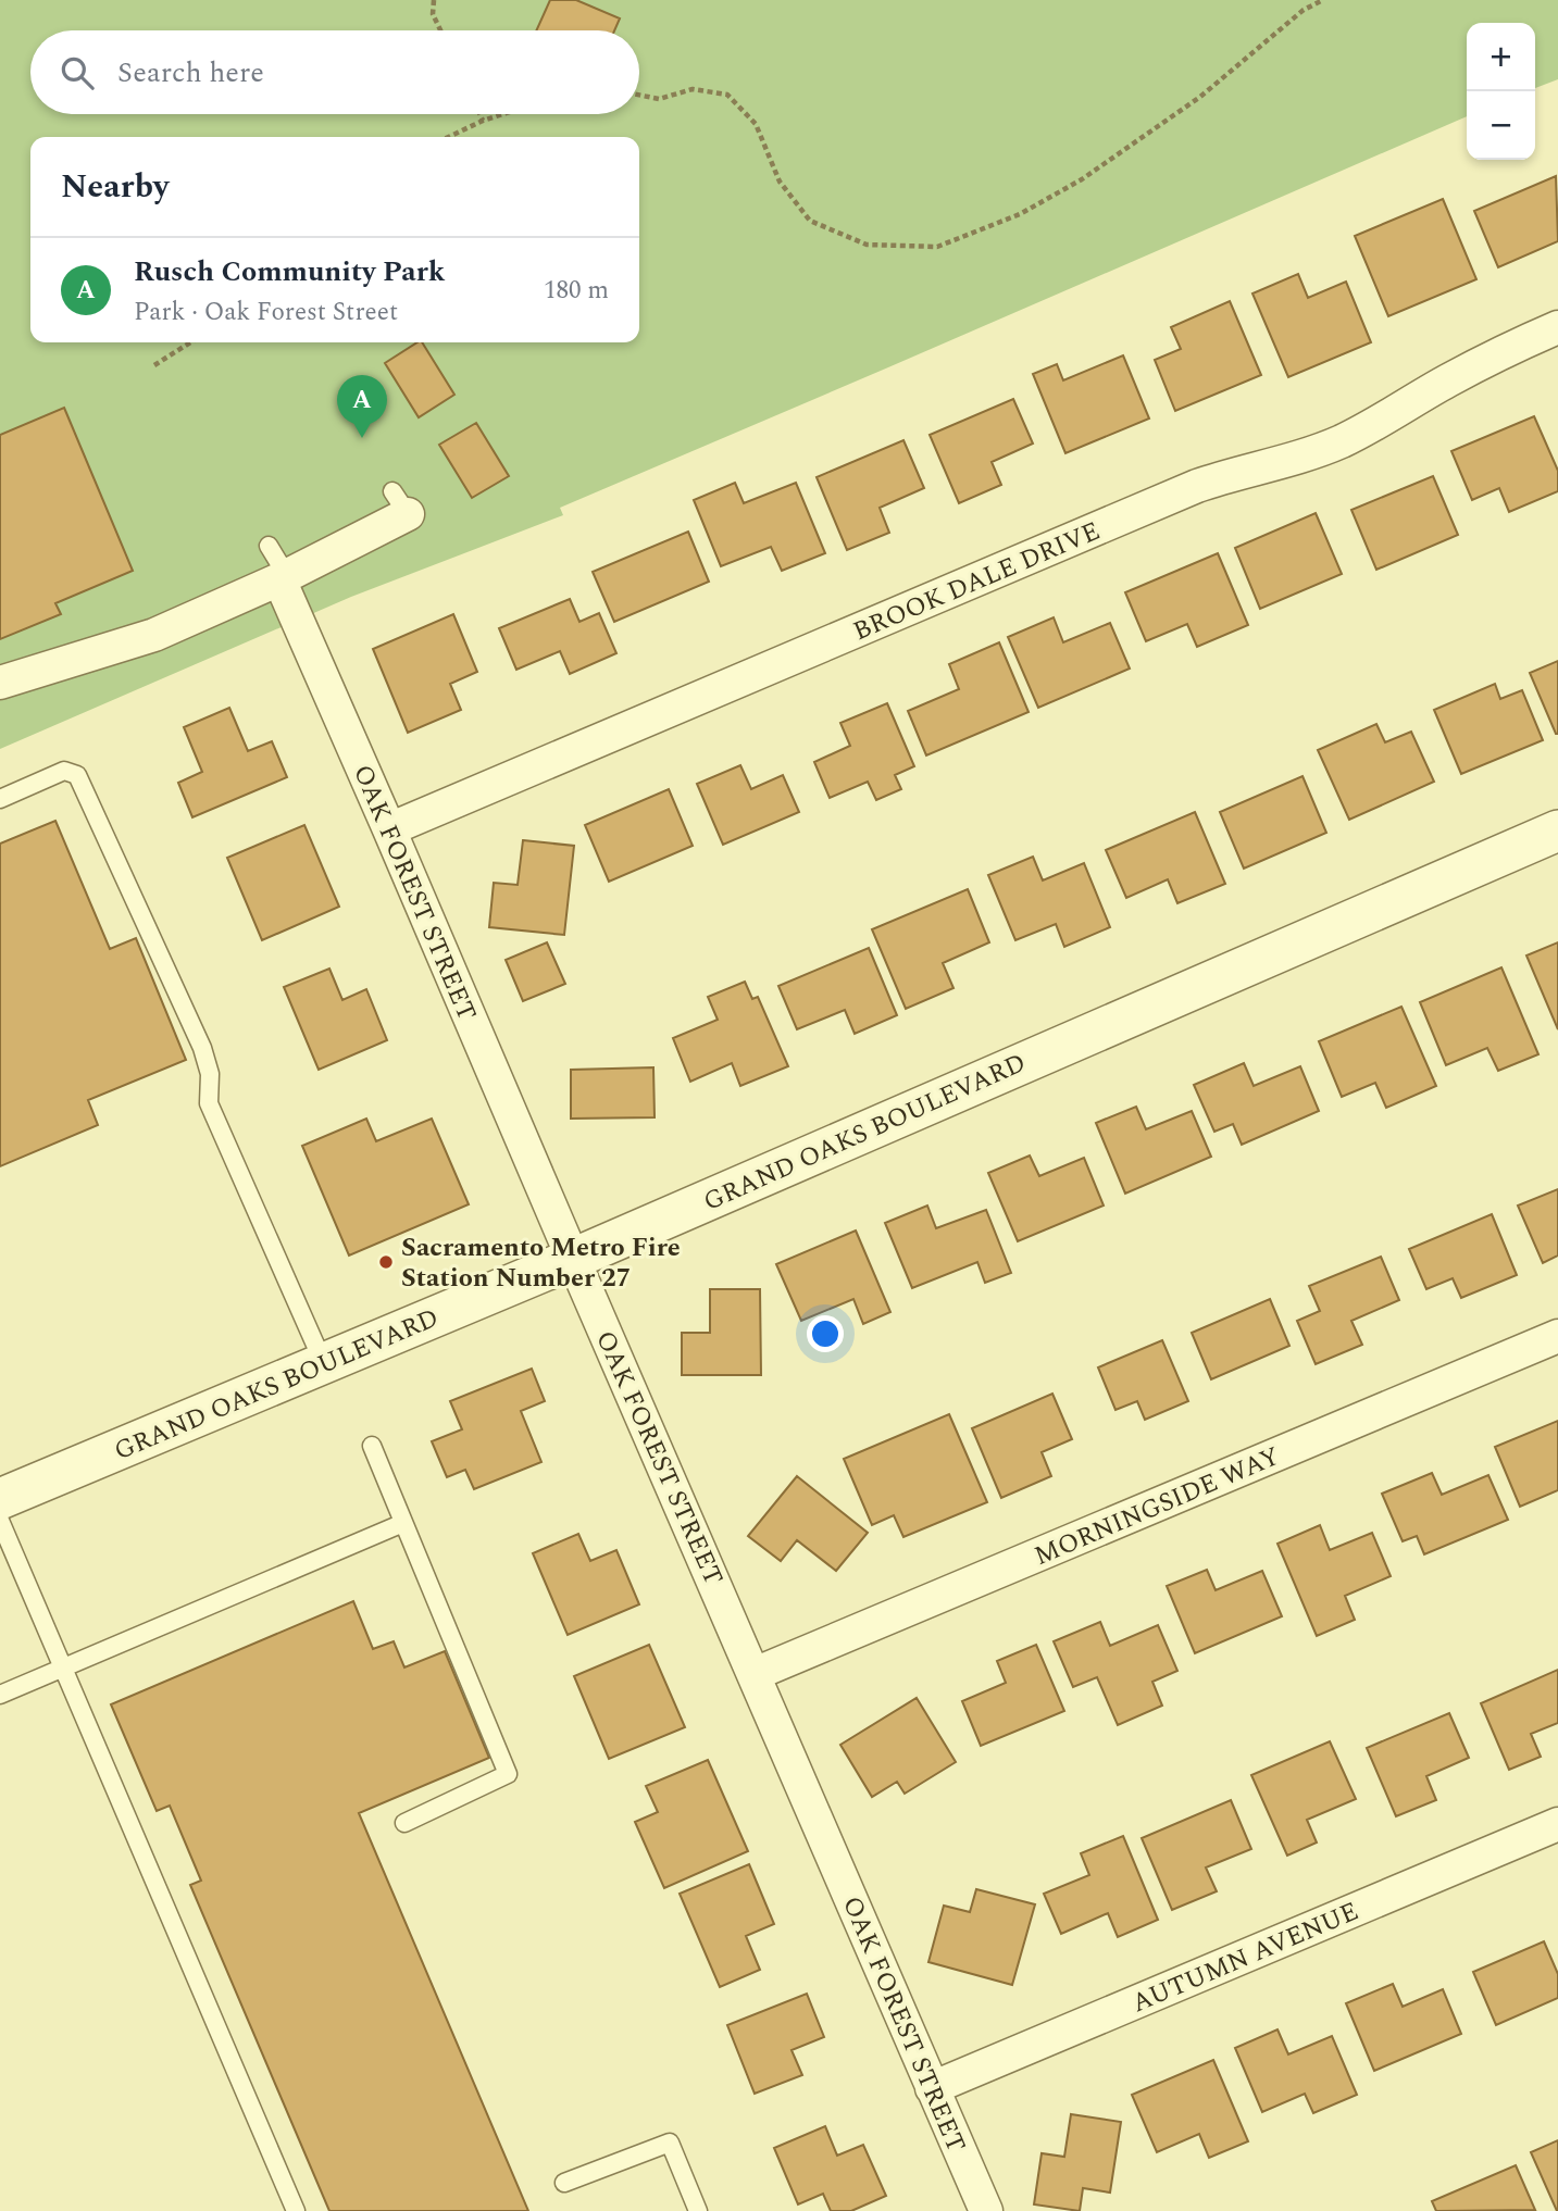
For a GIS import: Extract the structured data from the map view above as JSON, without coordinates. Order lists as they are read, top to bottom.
{
  "streets": {
    "street": [
      "BROOK DALE DRIVE",
      "OAK FOREST STREET",
      "GRAND OAKS BOULEVARD",
      "MORNINGSIDE WAY",
      "AUTUMN AVENUE"
    ]
  },
  "crossings": [
    ["BROOK DALE DRIVE", "OAK FOREST STREET"],
    ["OAK FOREST STREET", "GRAND OAKS BOULEVARD"],
    ["OAK FOREST STREET", "MORNINGSIDE WAY"],
    ["OAK FOREST STREET", "AUTUMN AVENUE"]
  ],
  "places": ["Sacramento Metro Fire Station Number 27"],
  "page": {
    "map_buttons": ["+", "−"],
    "search": "Search here",
    "heading": "Nearby",
    "list": [
      {
        "mark": "A",
        "name": "Rusch Community Park",
        "note": "Park · Oak Forest Street",
        "value": "180 m"
      }
    ],
    "pins": "A"
  }
}
